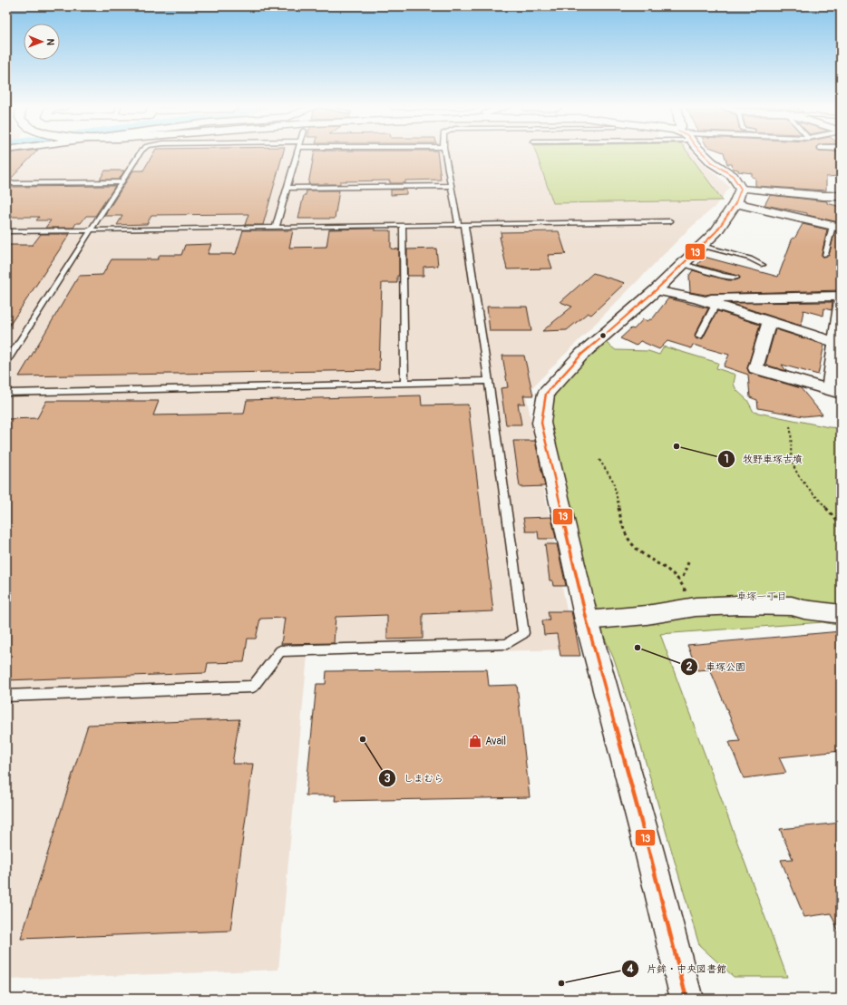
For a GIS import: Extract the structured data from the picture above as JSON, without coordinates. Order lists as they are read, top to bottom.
{
  "districts": ["車塚一丁目"],
  "places": {
    "other": [
      "牧野車塚古墳",
      "車塚公園",
      "しまむら",
      "片鉾・中央図書館"
    ],
    "shop": ["Avail"]
  },
  "lines": ["transit line 13"],
  "north": "right"
}
